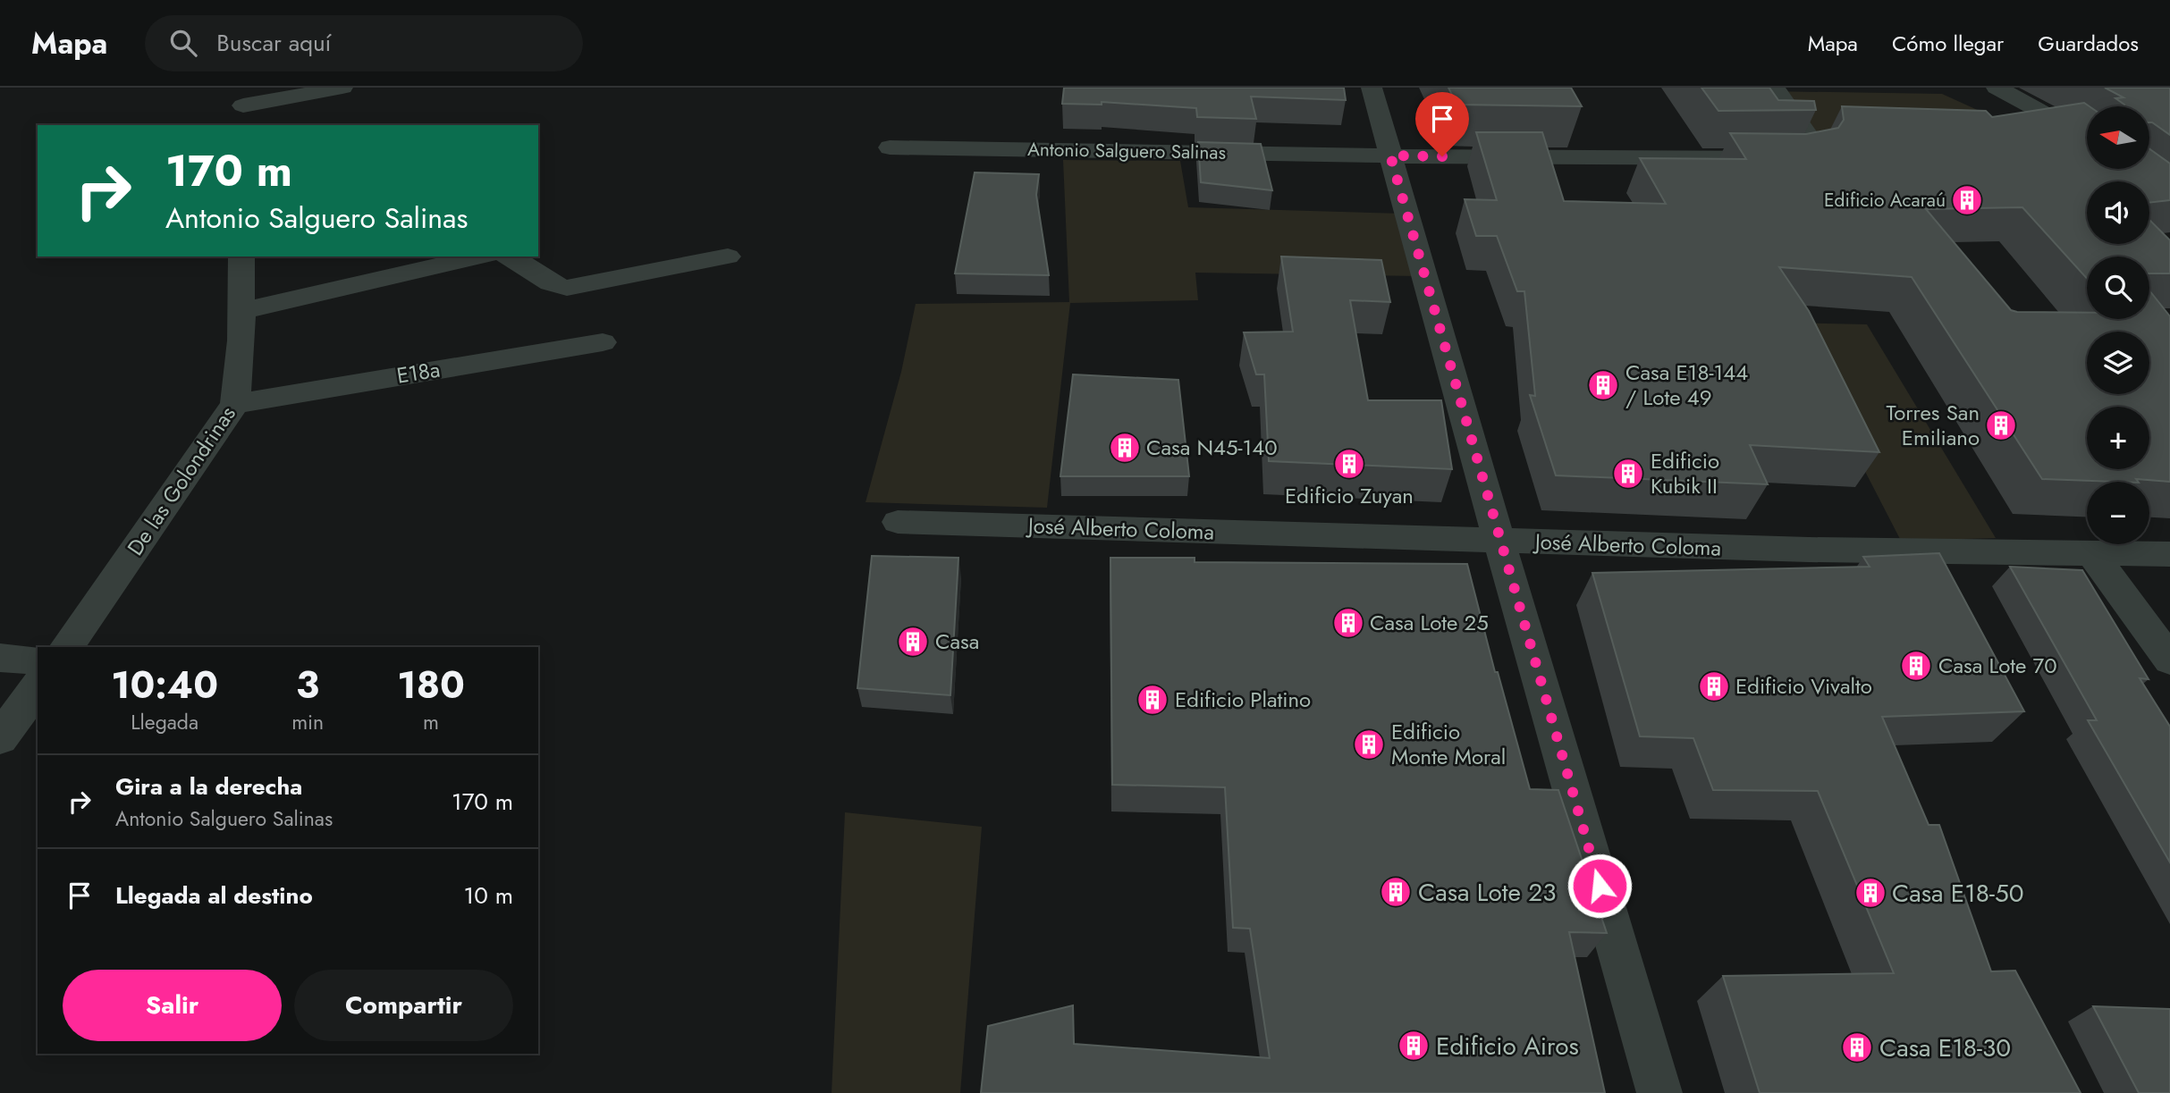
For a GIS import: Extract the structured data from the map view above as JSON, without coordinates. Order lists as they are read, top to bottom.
{
  "streets": {
    "street": [
      "Antonio Salguero Salinas",
      "E18a",
      "De las Golondrinas",
      "José Alberto Coloma"
    ]
  },
  "crossings": [
    ["E18a", "De las Golondrinas"]
  ],
  "places": {
    "building": [
      "Edificio Acaraú",
      "Casa E18-144 / Lote 49",
      "Torres San Emiliano",
      "Casa N45-140",
      "Edificio Zuyan",
      "Edificio Kubik II",
      "Casa Lote 25",
      "Casa",
      "Casa Lote 70",
      "Edificio Vivalto",
      "Edificio Platino",
      "Edificio Monte Moral",
      "Casa Lote 23",
      "Casa E18-50",
      "Edificio Airos",
      "Casa E18-30"
    ]
  },
  "north": "left",
  "page": {
    "header": "Mapa",
    "search": "Buscar aquí",
    "nav": ["Mapa", "Cómo llegar", "Guardados"],
    "map_buttons": ["+", "−"],
    "turn": ["170 m", "Antonio Salguero Salinas"],
    "eta": [
      "10:40",
      "Llegada",
      "3",
      "min",
      "180",
      "m"
    ],
    "list": [
      {
        "name": "Gira a la derecha",
        "note": "Antonio Salguero Salinas",
        "value": "170 m"
      },
      {
        "name": "Llegada al destino",
        "value": "10 m"
      }
    ],
    "buttons": ["Salir", "Compartir"]
  }
}
